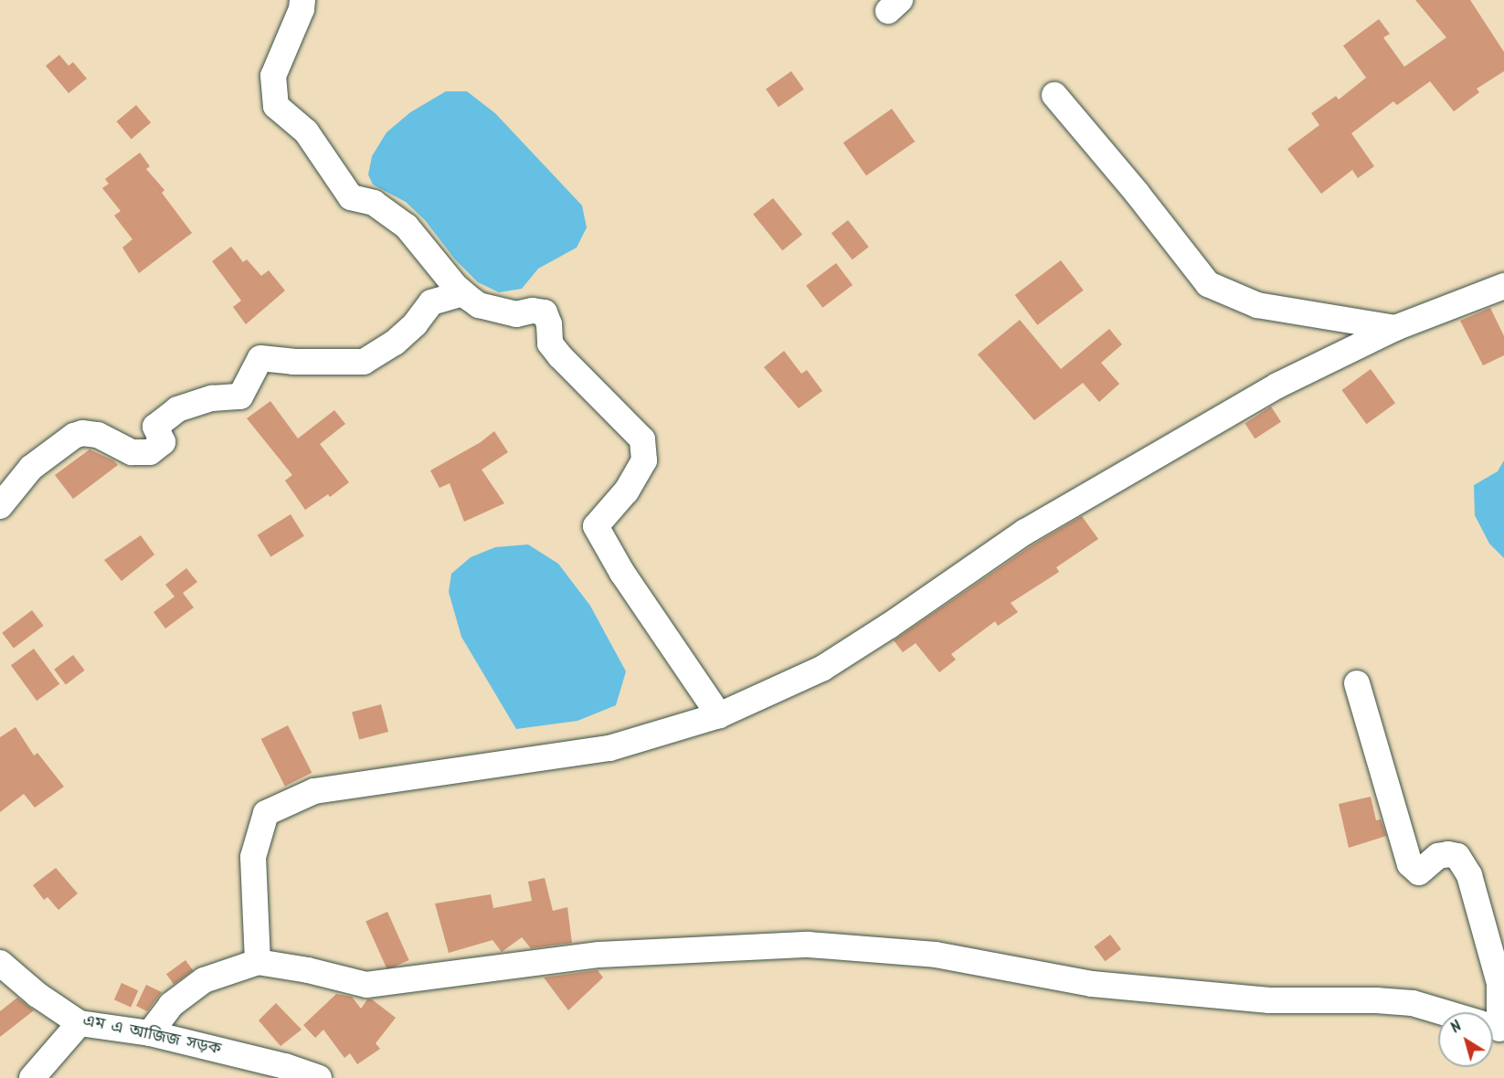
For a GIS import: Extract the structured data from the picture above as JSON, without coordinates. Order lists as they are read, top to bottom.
{
  "streets": {
    "street": ["এম এ আজিজ সড়ক"]
  },
  "north": "top left"
}
